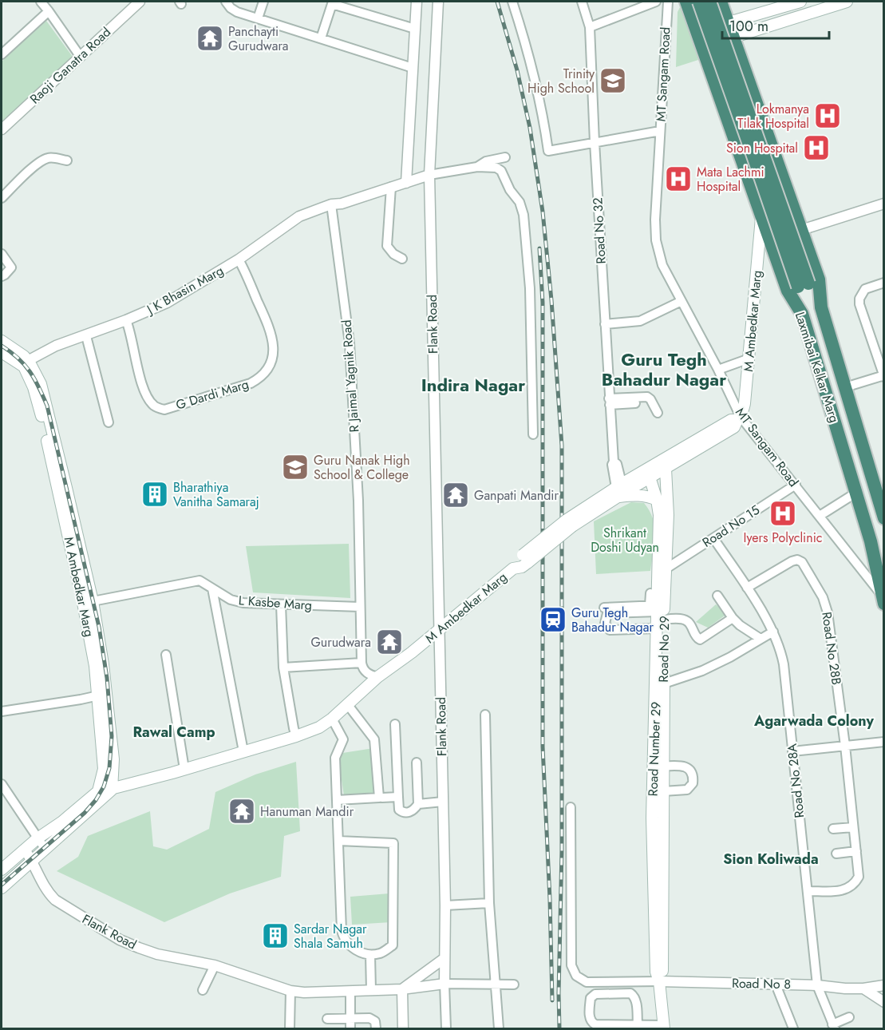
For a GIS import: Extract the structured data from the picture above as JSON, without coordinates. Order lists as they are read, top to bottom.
{
  "streets": {
    "highway": ["Laxmibai Kelkar Marg"],
    "main road": ["M Ambedkar Marg", "Road No 29", "Road Number 29"],
    "street": [
      "Raoji Ganatra Road",
      "MT Sangam Road",
      "Road No 32",
      "J K Bhasin Marg",
      "Flank Road",
      "R Jaimal Yagnik Road",
      "G Dardi Marg",
      "Road No 15",
      "L Kasbe Marg",
      "Road No 28B",
      "Road No 28A",
      "Road No 8"
    ]
  },
  "crossings": [
    ["MT Sangam Road", "M Ambedkar Marg"],
    ["MT Sangam Road", "Laxmibai Kelkar Marg"],
    ["MT Sangam Road", "Road No 15"],
    ["Road No 32", "M Ambedkar Marg"],
    ["J K Bhasin Marg", "M Ambedkar Marg"],
    ["J K Bhasin Marg", "Flank Road"],
    ["J K Bhasin Marg", "R Jaimal Yagnik Road"],
    ["J K Bhasin Marg", "G Dardi Marg"],
    ["M Ambedkar Marg", "Flank Road"],
    ["M Ambedkar Marg", "Laxmibai Kelkar Marg"],
    ["M Ambedkar Marg", "L Kasbe Marg"],
    ["M Ambedkar Marg", "Road No 29"],
    ["M Ambedkar Marg", "Road Number 29"],
    ["R Jaimal Yagnik Road", "L Kasbe Marg"],
    ["Road No 15", "Road No 29"],
    ["Road No 15", "Road Number 29"],
    ["Road No 15", "Road No 28A"],
    ["Road No 28B", "Road No 28A"],
    ["Road No 29", "Road Number 29"],
    ["Road Number 29", "Road No 8"],
    ["Road No 28A", "Road No 8"]
  ],
  "districts": [
    "Guru Tegh Bahadur Nagar",
    "Indira Nagar",
    "Agarwada Colony",
    "Rawal Camp",
    "Sion Koliwada"
  ],
  "parks": ["Shrikant Doshi Udyan"],
  "places": {
    "temple": [
      "Panchayti Gurudwara",
      "Ganpati Mandir",
      "Gurudwara",
      "Hanuman Mandir"
    ],
    "school or university": ["Trinity High School", "Guru Nanak High School & College"],
    "hospital": [
      "Lokmanya Tilak Hospital",
      "Sion Hospital",
      "Mata Lachmi Hospital",
      "Iyers Polyclinic"
    ],
    "building": ["Bharathiya Vanitha Samaraj", "Sardar Nagar Shala Samuh"],
    "station": ["Guru Tegh Bahadur Nagar"]
  },
  "scale_bar": "100 m"
}
